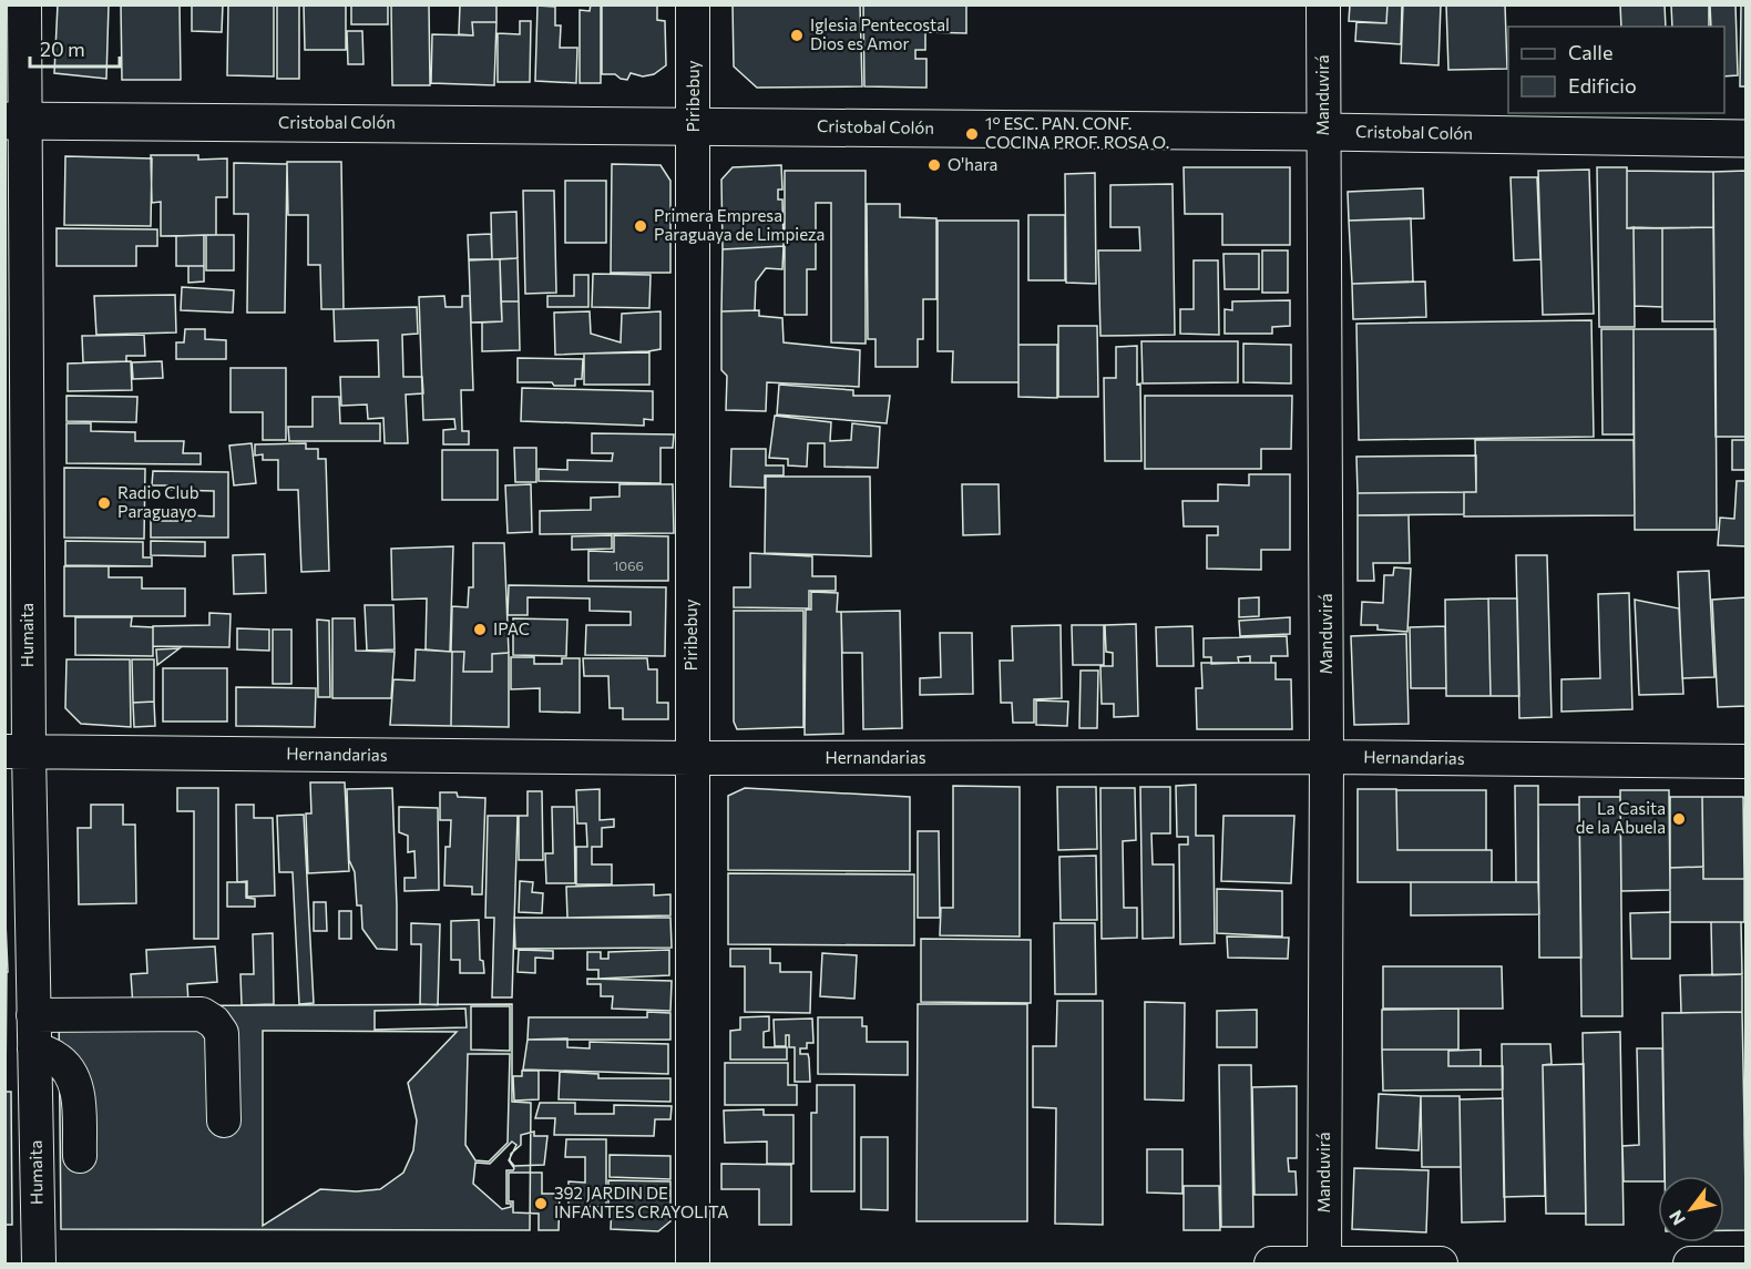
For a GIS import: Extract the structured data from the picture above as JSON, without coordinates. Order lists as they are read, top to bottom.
{
  "streets": {
    "main road": ["Cristobal Colón"],
    "street": [
      "Manduvirá",
      "Piribebuy",
      "Humaita",
      "Hernandarias"
    ]
  },
  "crossings": [
    ["Manduvirá", "Cristobal Colón"],
    ["Manduvirá", "Hernandarias"],
    ["Piribebuy", "Cristobal Colón"],
    ["Piribebuy", "Hernandarias"],
    ["Cristobal Colón", "Humaita"],
    ["Humaita", "Hernandarias"]
  ],
  "places": [
    "Iglesia Pentecostal Dios es Amor",
    "1° ESC. PAN. CONF. COCINA PROF. ROSA O.",
    "O'hara",
    "Primera Empresa Paraguaya de Limpieza",
    "Radio Club Paraguayo",
    "IPAC",
    "La Casita de la Abuela",
    "392 JARDIN DE INFANTES CRAYOLITA"
  ],
  "house_numbers": ["1066"],
  "legend": ["Calle", "Edificio"],
  "scale_bar": "20 m",
  "north": "bottom left"
}
